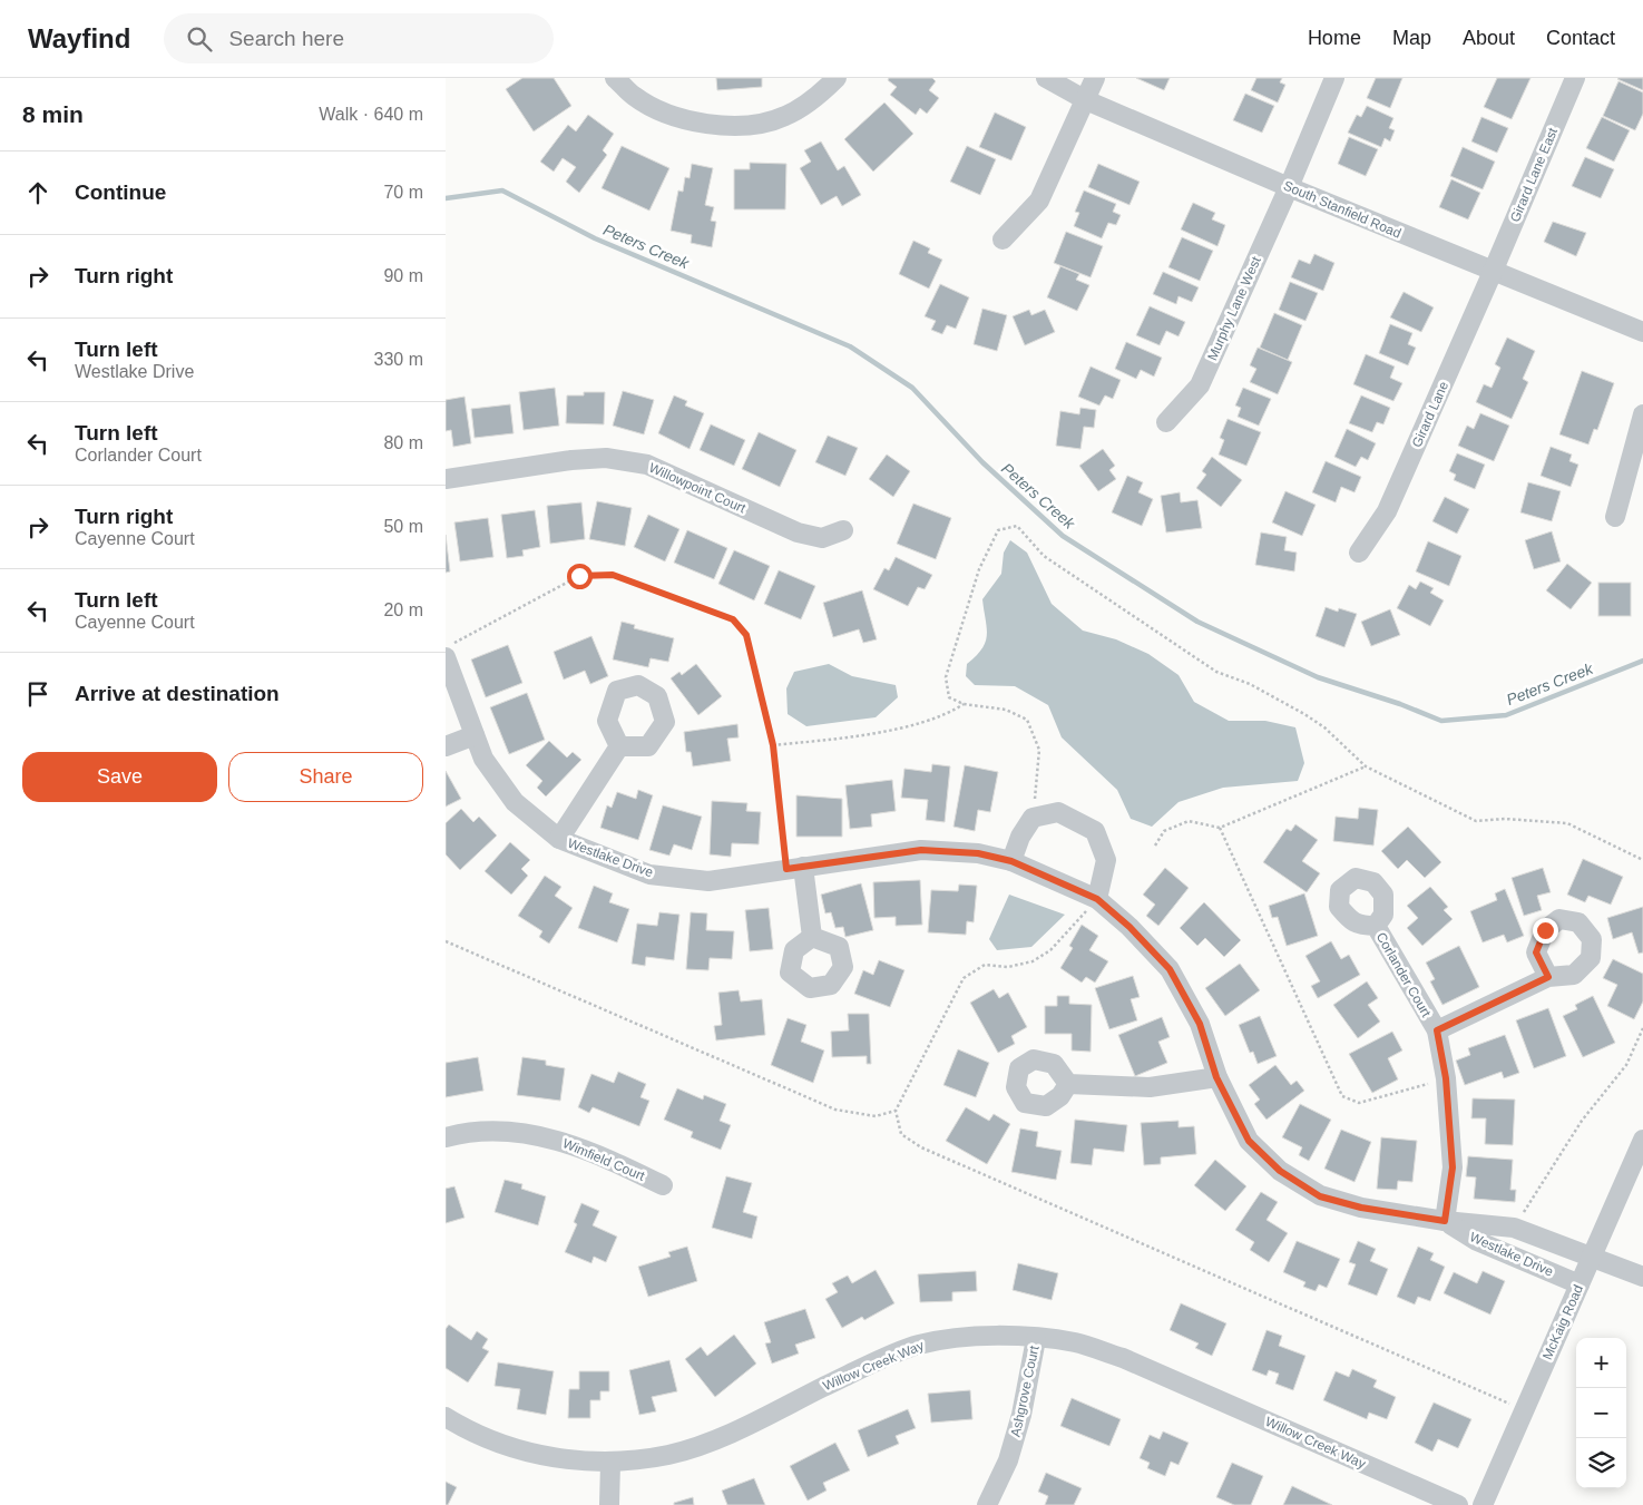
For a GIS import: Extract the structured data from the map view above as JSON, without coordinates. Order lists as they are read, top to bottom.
{
  "streets": {
    "street": [
      "Girard Lane East",
      "South Stanfield Road",
      "Murphy Lane West",
      "Girard Lane",
      "Willowpoint Court",
      "Westlake Drive",
      "Corlander Court",
      "Wimfield Court",
      "McKaig Road",
      "Willow Creek Way",
      "Ashgrove Court"
    ]
  },
  "crossings": [
    ["Girard Lane East", "South Stanfield Road"],
    ["Girard Lane East", "Girard Lane"],
    ["South Stanfield Road", "Murphy Lane West"],
    ["South Stanfield Road", "Girard Lane"],
    ["Westlake Drive", "Corlander Court"],
    ["Westlake Drive", "McKaig Road"],
    ["Willow Creek Way", "Ashgrove Court"]
  ],
  "water": ["Peters Creek"],
  "page": {
    "header": "Wayfind",
    "search": "Search here",
    "nav": [
      "Home",
      "Map",
      "About",
      "Contact"
    ],
    "heading": ["8 min", "Walk · 640 m"],
    "list": [
      ["Continue", "70 m"],
      ["Turn right", "90 m"],
      ["Turn left", "Westlake Drive", "330 m"],
      ["Turn left", "Corlander Court", "80 m"],
      ["Turn right", "Cayenne Court", "50 m"],
      ["Turn left", "Cayenne Court", "20 m"],
      "Arrive at destination"
    ],
    "buttons": ["Save", "Share"],
    "map_buttons": ["+", "−"]
  }
}
